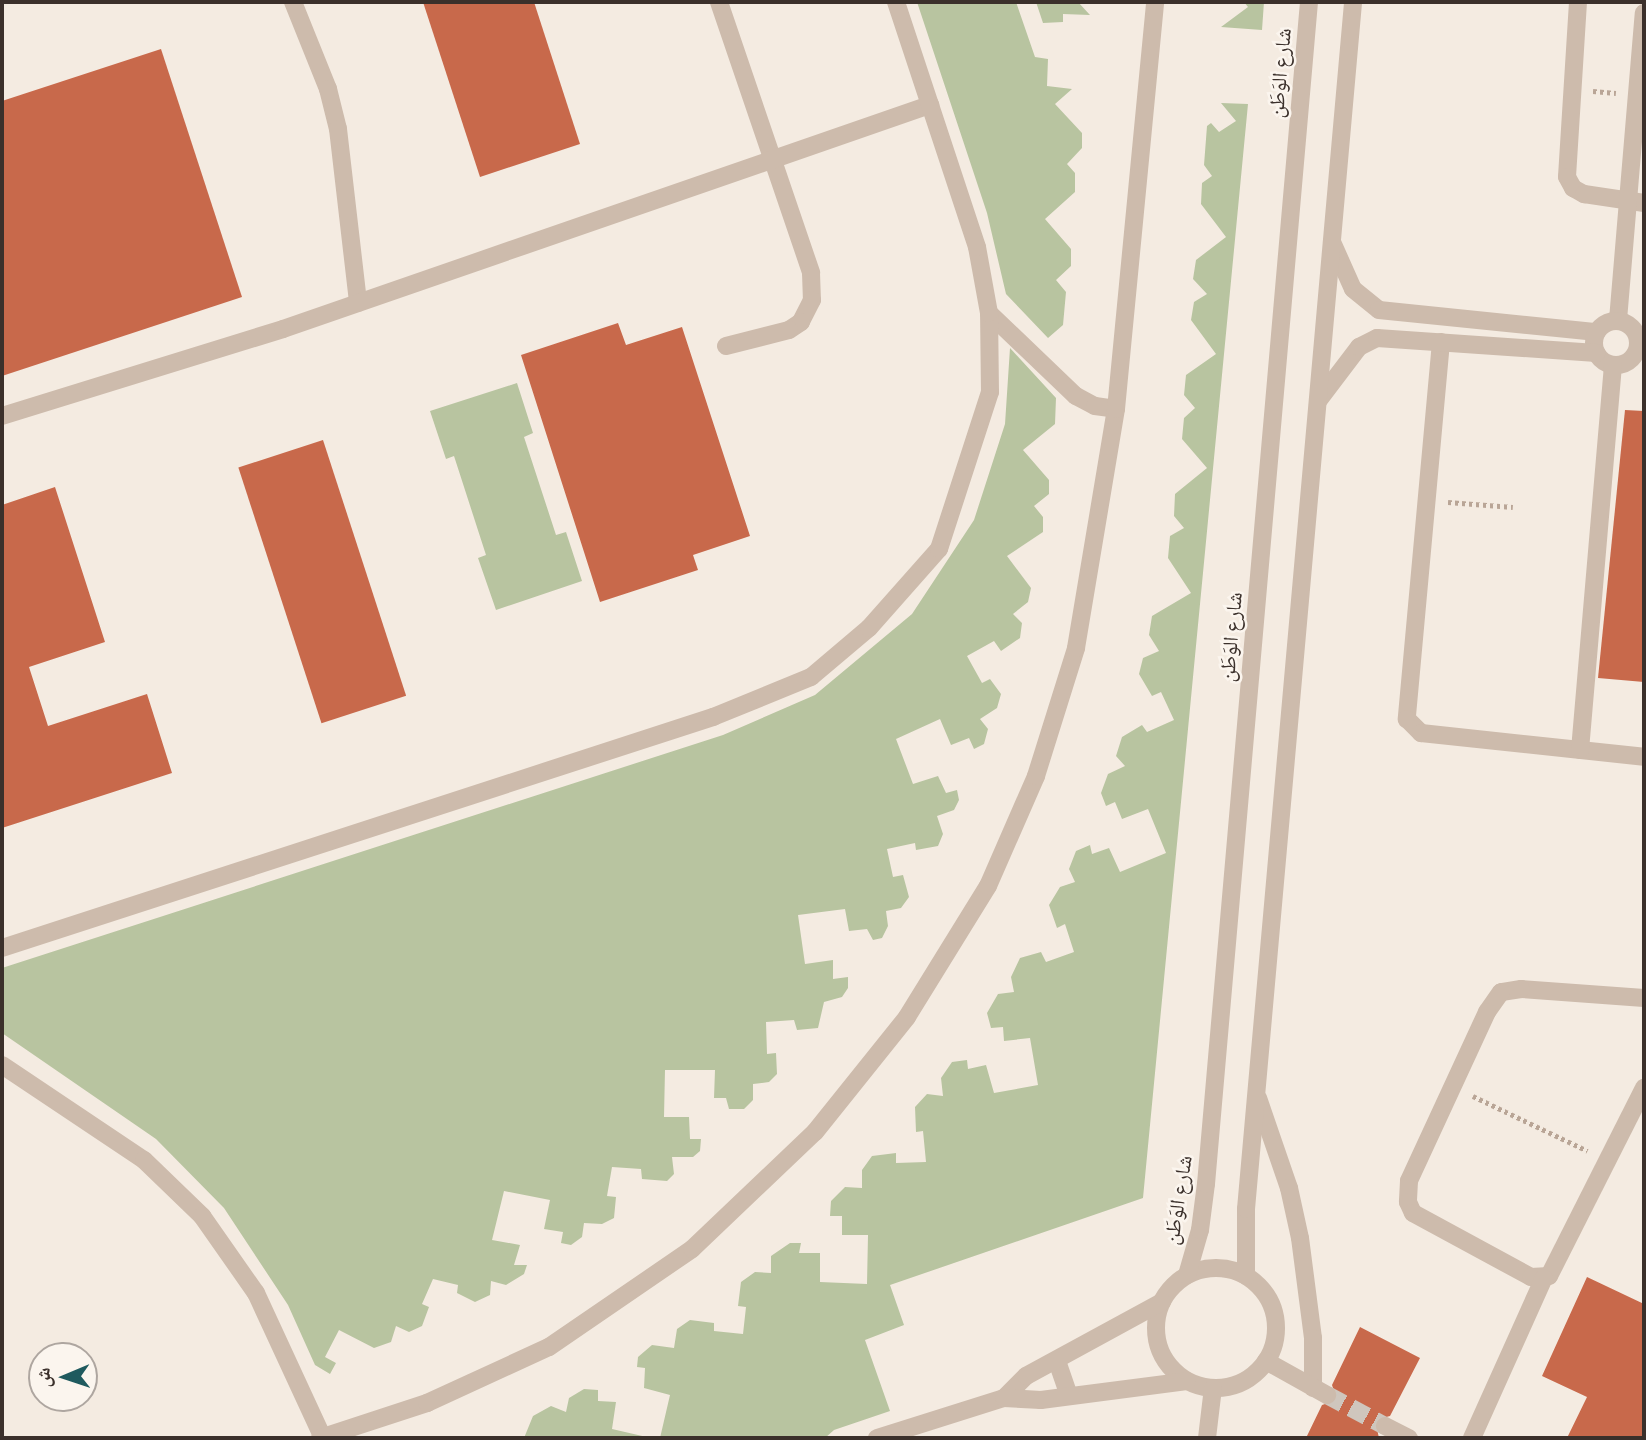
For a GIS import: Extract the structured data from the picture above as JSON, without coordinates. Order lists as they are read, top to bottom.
{
  "streets": {
    "street": ["شارع الوَطَن"]
  },
  "north": "left"
}
